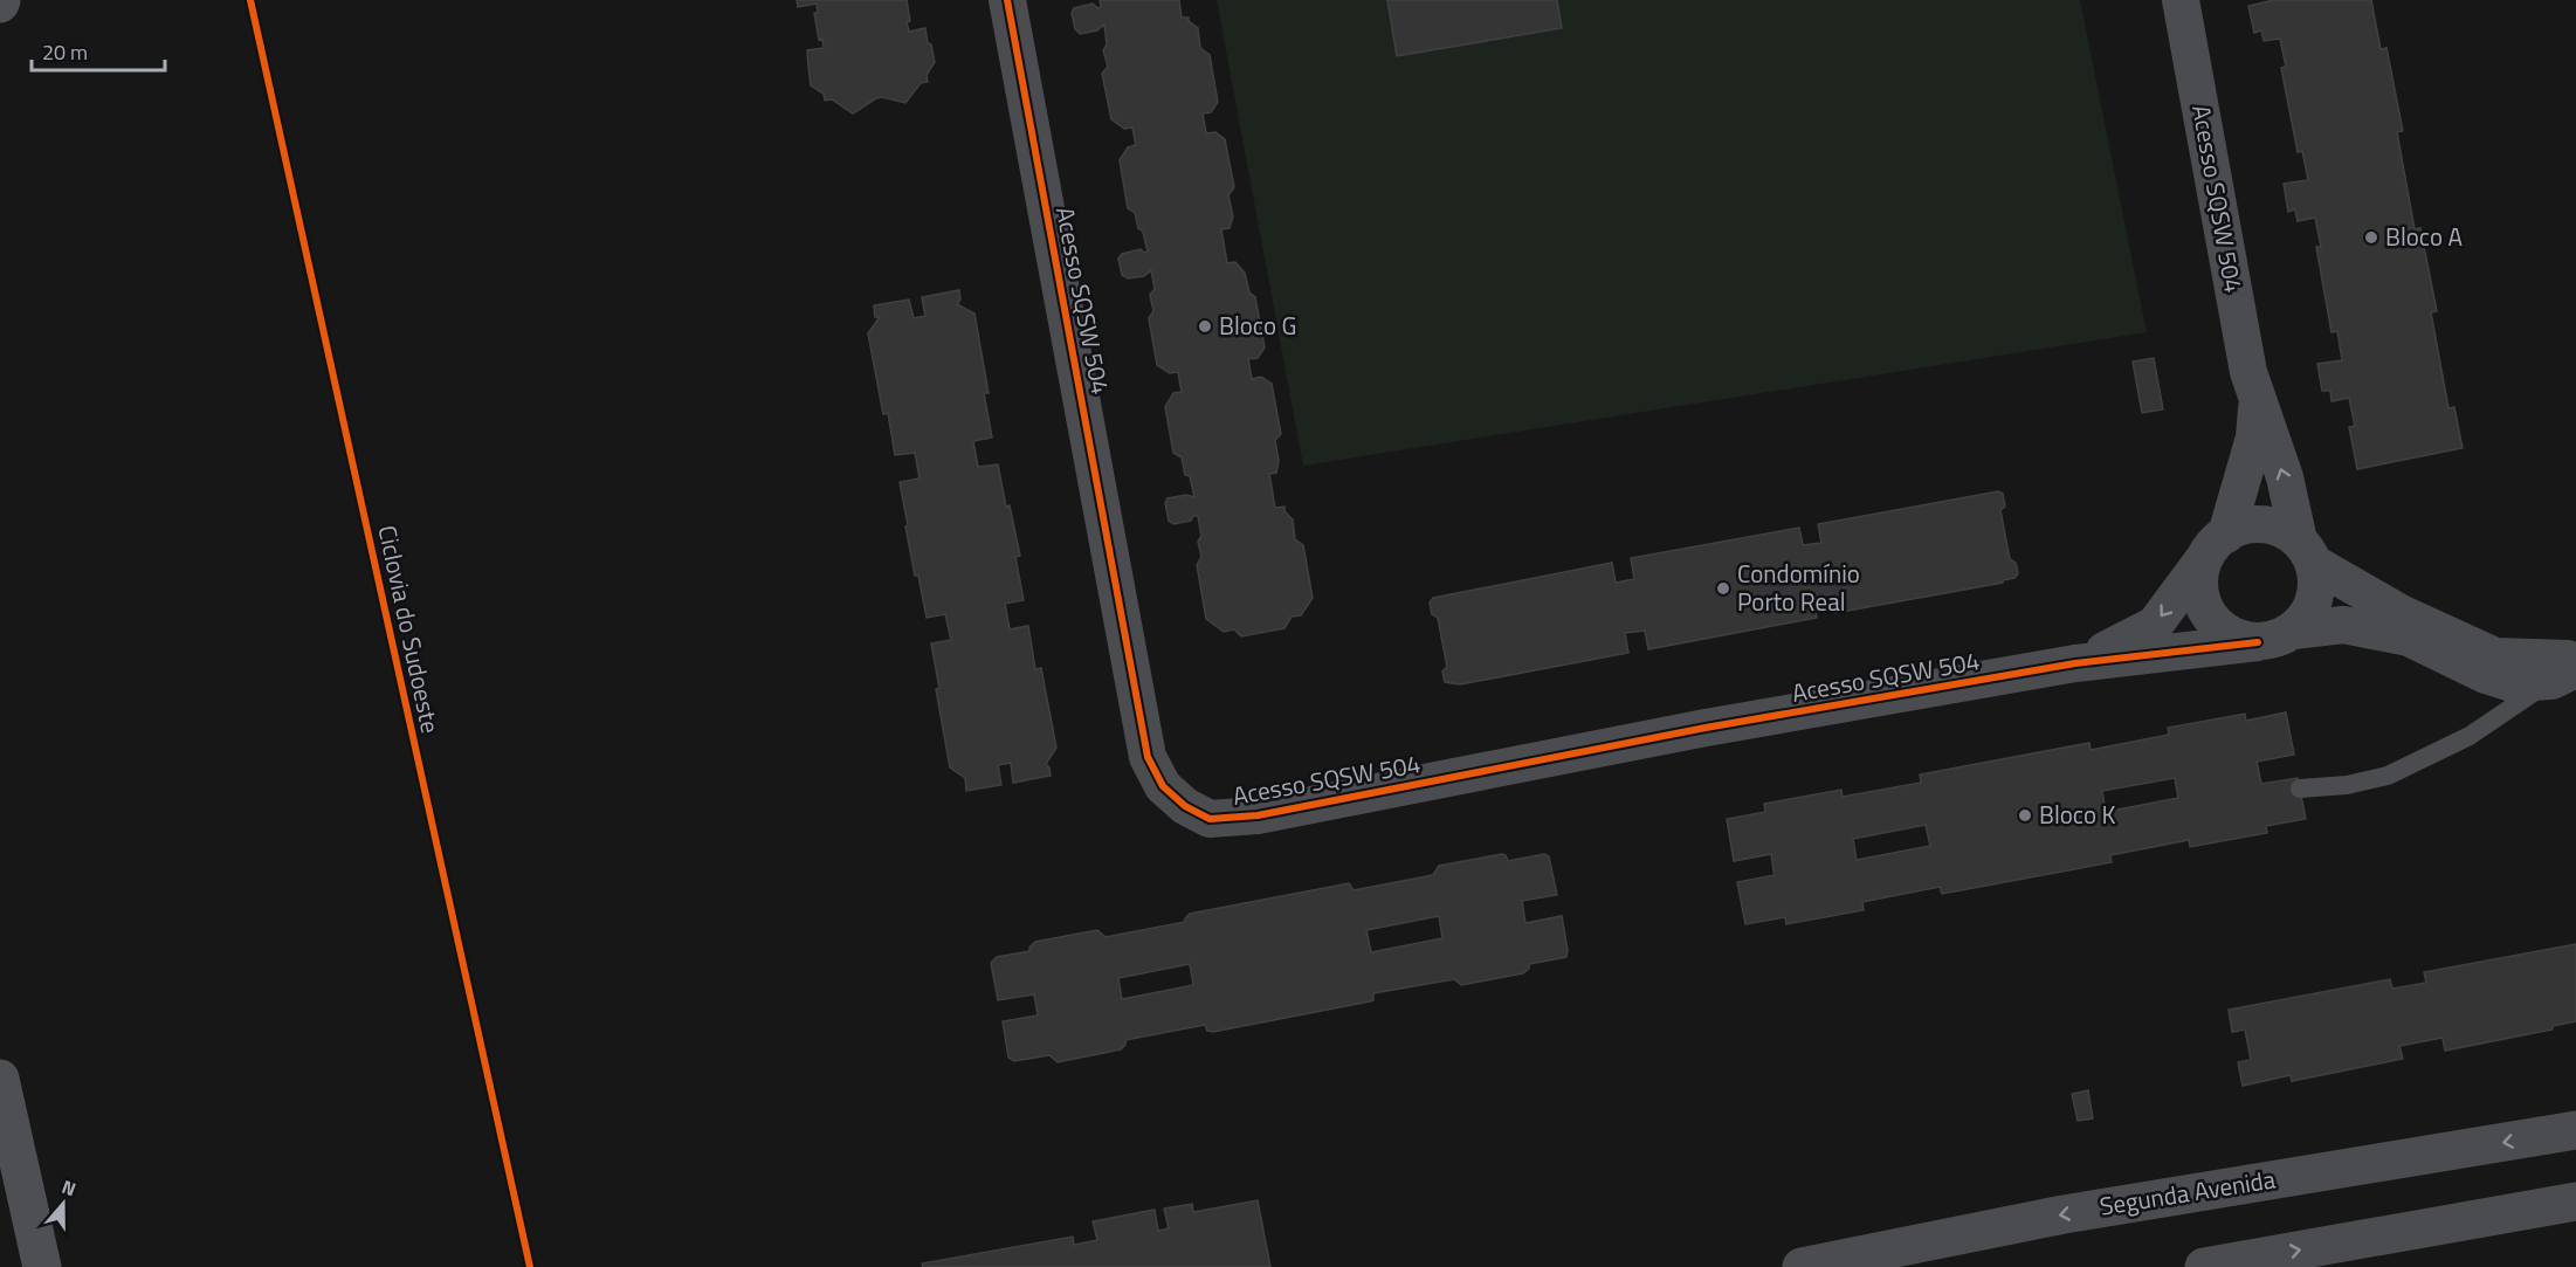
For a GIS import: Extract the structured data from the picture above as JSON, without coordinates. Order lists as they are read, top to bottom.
{
  "streets": {
    "street": ["Acesso SQSW 504", "Segunda Avenida"],
    "cycle path": ["Ciclovia do Sudoeste"]
  },
  "places": [
    "Bloco A",
    "Bloco G",
    "Condomínio Porto Real",
    "Bloco K"
  ],
  "scale_bar": "20 m",
  "north": "top"
}
